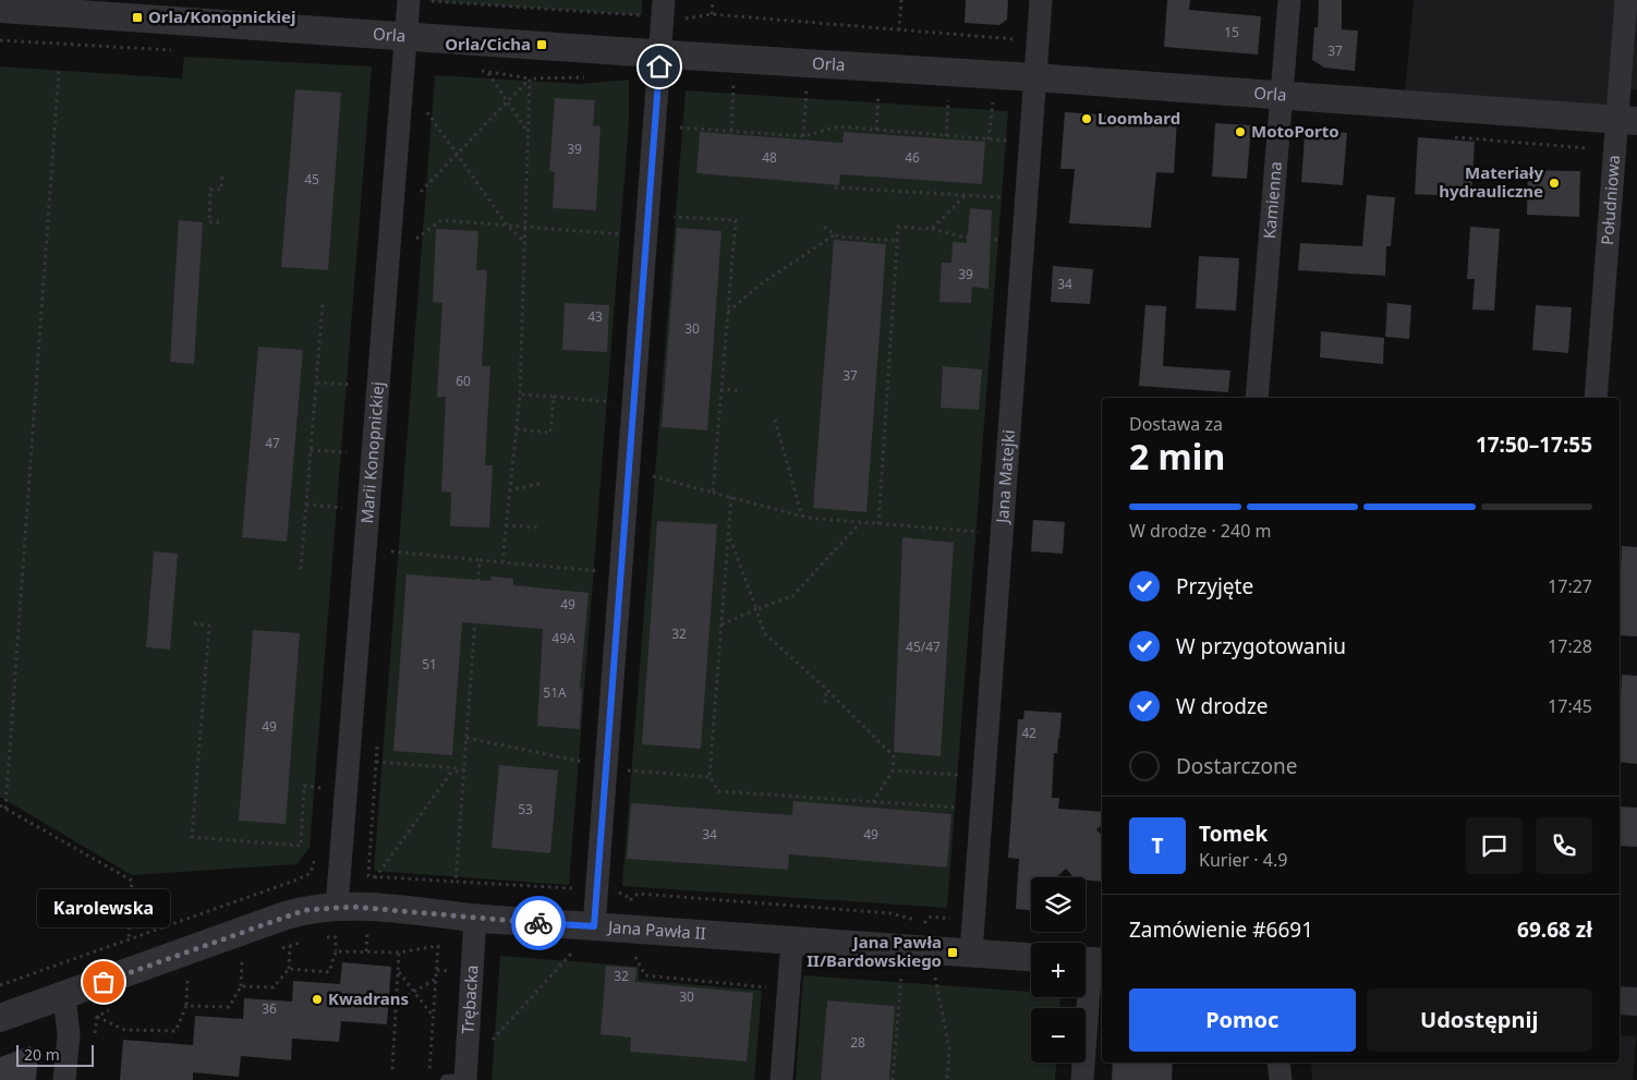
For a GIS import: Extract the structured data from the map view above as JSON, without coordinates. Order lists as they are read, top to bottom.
{
  "streets": {
    "street": [
      "Orla",
      "Kamienna",
      "Południowa",
      "Marii Konopnickiej",
      "Jana Matejki",
      "Jana Pawła II",
      "Trębacka"
    ]
  },
  "crossings": [
    ["Orla", "Kamienna"],
    ["Orla", "Południowa"],
    ["Orla", "Marii Konopnickiej"],
    ["Orla", "Jana Matejki"],
    ["Marii Konopnickiej", "Jana Pawła II"],
    ["Jana Matejki", "Jana Pawła II"],
    ["Jana Pawła II", "Trębacka"]
  ],
  "places": {
    "transit": ["Orla/Konopnickiej", "Orla/Cicha", "Jana Pawła II/Bardowskiego"],
    "other": [
      "Loombard",
      "MotoPorto",
      "Materiały hydrauliczne",
      "Karolewska",
      "Kwadrans"
    ]
  },
  "house_numbers": [
    "15",
    "37",
    "39",
    "48",
    "46",
    "45",
    "39",
    "34",
    "43",
    "30",
    "37",
    "60",
    "47",
    "49",
    "32",
    "49A",
    "45/47",
    "51",
    "51A",
    "49",
    "42",
    "53",
    "34",
    "49",
    "32",
    "30",
    "36",
    "28"
  ],
  "scale_bar": "20 m",
  "page": {
    "heading": ["2 min", "Dostawa za", "17:50–17:55"],
    "panel": [
      "Tomek",
      "Kurier · 4.9",
      "Zamówienie #6691",
      "69.68 zł"
    ],
    "bar": "W drodze · 240 m",
    "list": [
      ["Przyjęte", "17:27"],
      ["W przygotowaniu", "17:28"],
      ["W drodze", "17:45"],
      "Dostarczone"
    ],
    "round": "T",
    "map_buttons": ["+", "−"],
    "bubble": "Karolewska",
    "buttons": ["Pomoc", "Udostępnij"],
    "scale": "20 m"
  }
}
